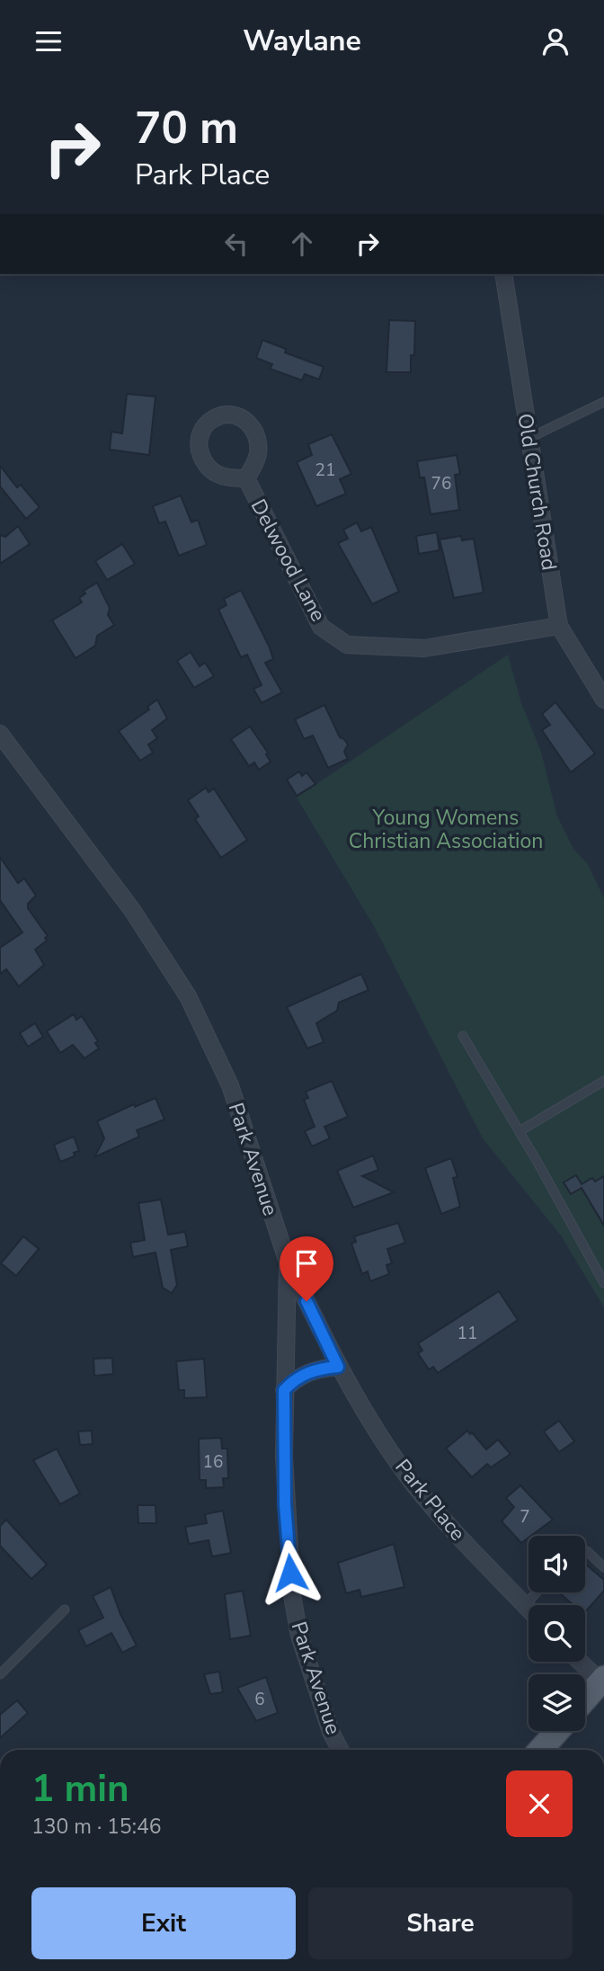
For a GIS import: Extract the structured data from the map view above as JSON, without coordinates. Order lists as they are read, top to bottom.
{
  "streets": {
    "street": [
      "Old Church Road",
      "Delwood Lane",
      "Park Avenue",
      "Park Place"
    ]
  },
  "crossings": [
    ["Old Church Road", "Delwood Lane"],
    ["Park Avenue", "Park Place"]
  ],
  "parks": ["Young Womens Christian Association"],
  "house_numbers": [
    "21",
    "76",
    "11",
    "16",
    "7",
    "6"
  ],
  "page": {
    "header": "Waylane",
    "turn": ["70 m", "Park Place"],
    "heading": ["1 min", "130 m · 15:46"],
    "buttons": ["Exit", "Share"]
  }
}
